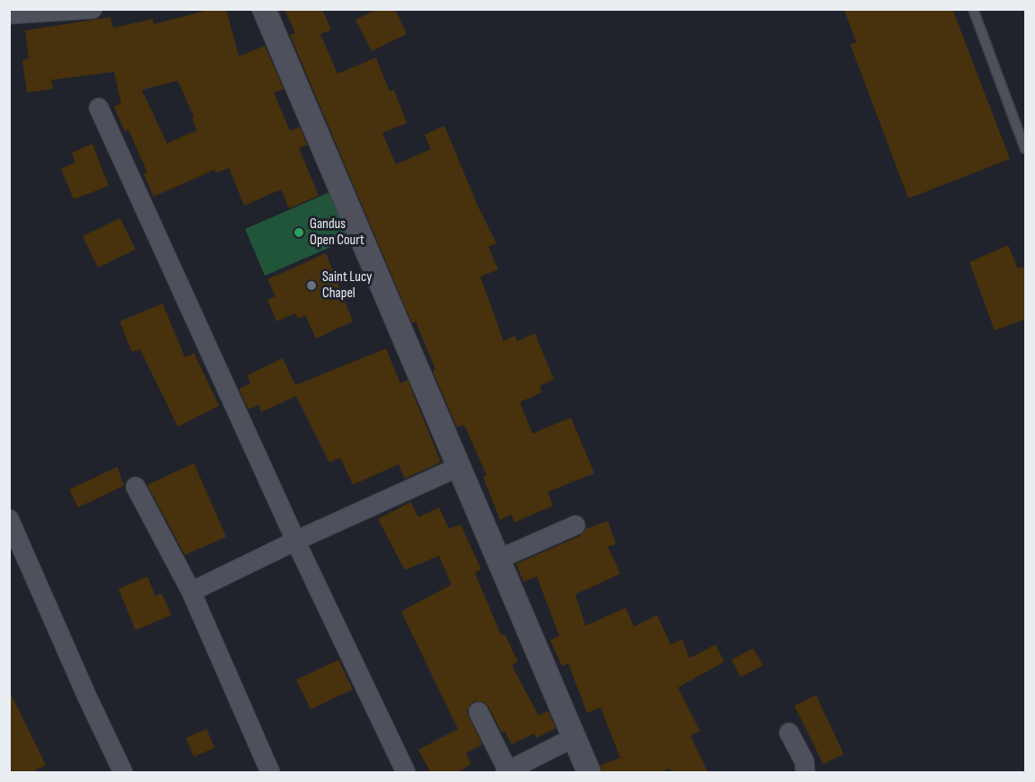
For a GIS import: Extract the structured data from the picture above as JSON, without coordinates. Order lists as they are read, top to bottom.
{
  "places": ["Gandus Open Court", "Saint Lucy Chapel"]
}
